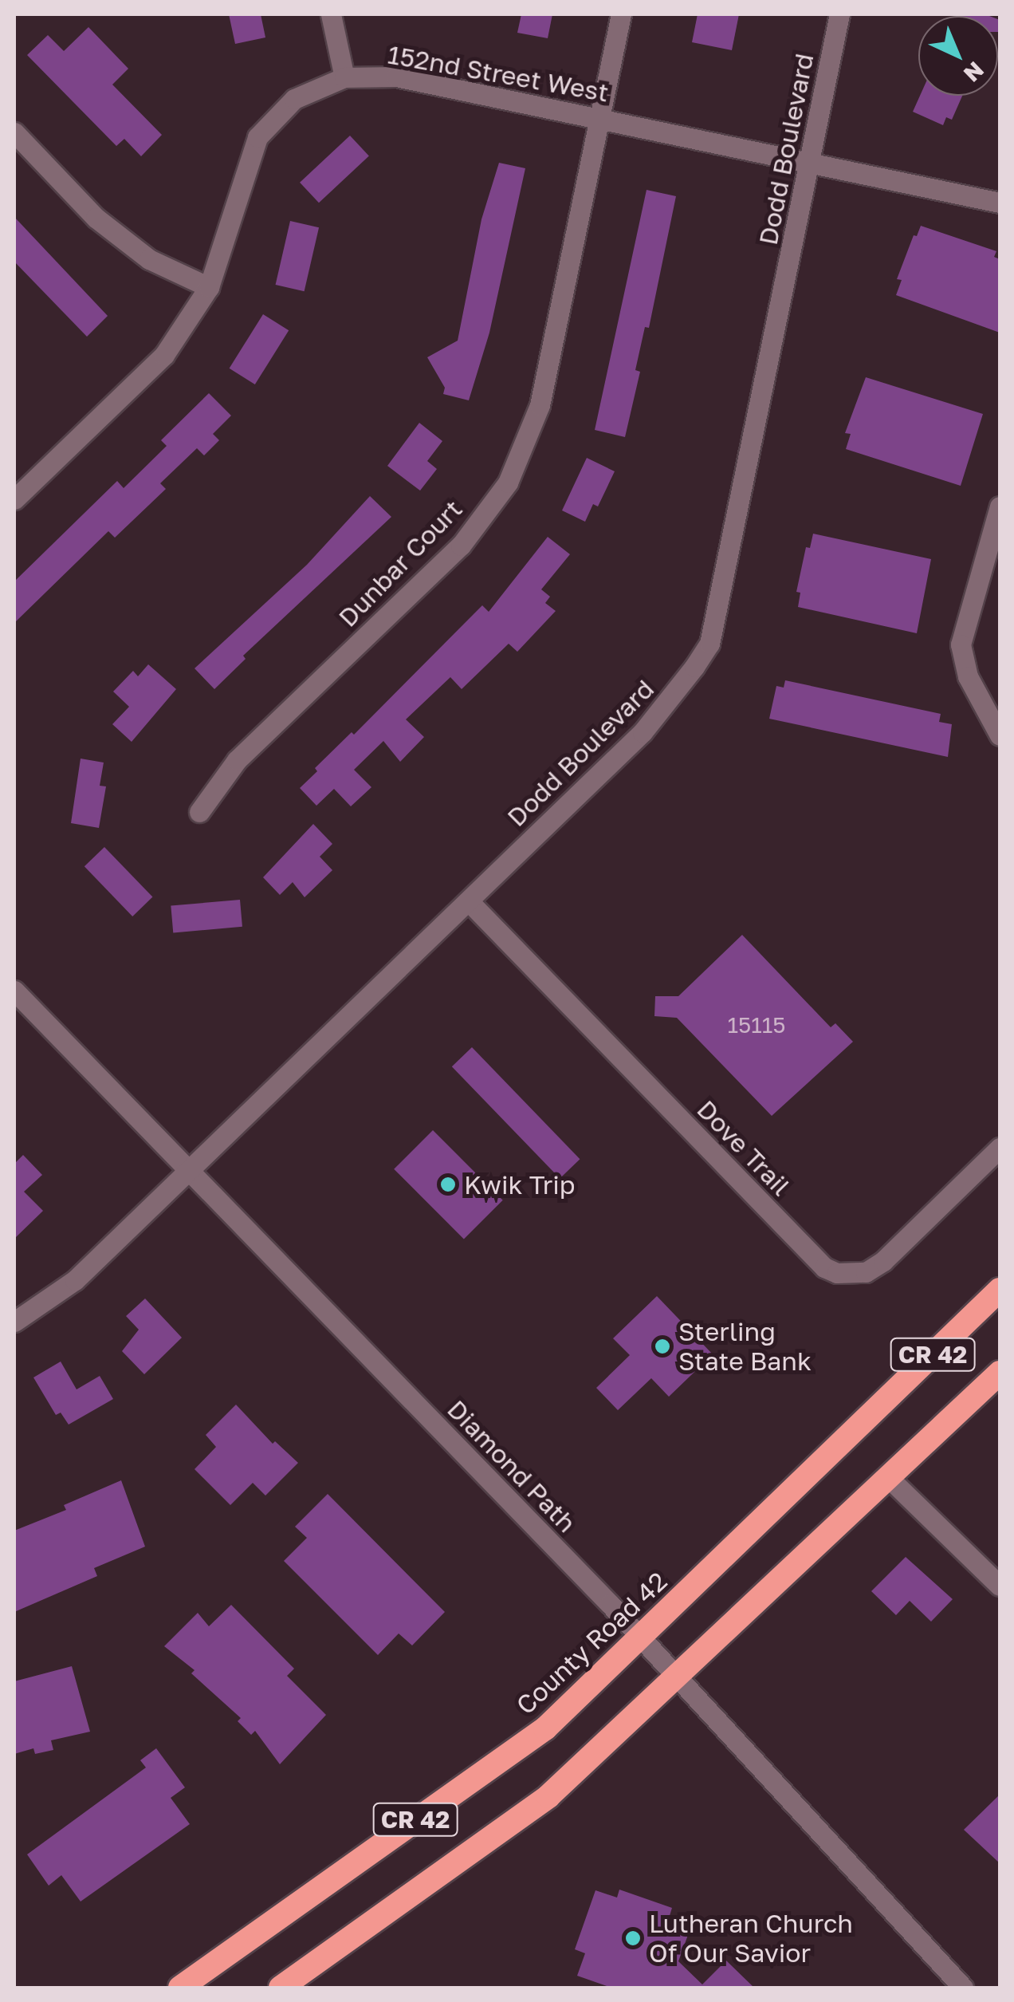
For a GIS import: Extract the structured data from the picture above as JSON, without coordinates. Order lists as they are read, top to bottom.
{
  "streets": {
    "highway": ["CR 42", "County Road 42"],
    "street": [
      "152nd Street West",
      "Dodd Boulevard",
      "Dunbar Court",
      "Dove Trail",
      "Diamond Path"
    ]
  },
  "crossings": [
    ["152nd Street West", "Dodd Boulevard"],
    ["152nd Street West", "Dunbar Court"],
    ["Dodd Boulevard", "Dove Trail"],
    ["Dodd Boulevard", "Diamond Path"],
    ["CR 42", "Diamond Path"],
    ["Diamond Path", "County Road 42"]
  ],
  "places": ["Kwik Trip", "Sterling State Bank", "Lutheran Church Of Our Savior"],
  "house_numbers": ["15115"],
  "north": "bottom right"
}
